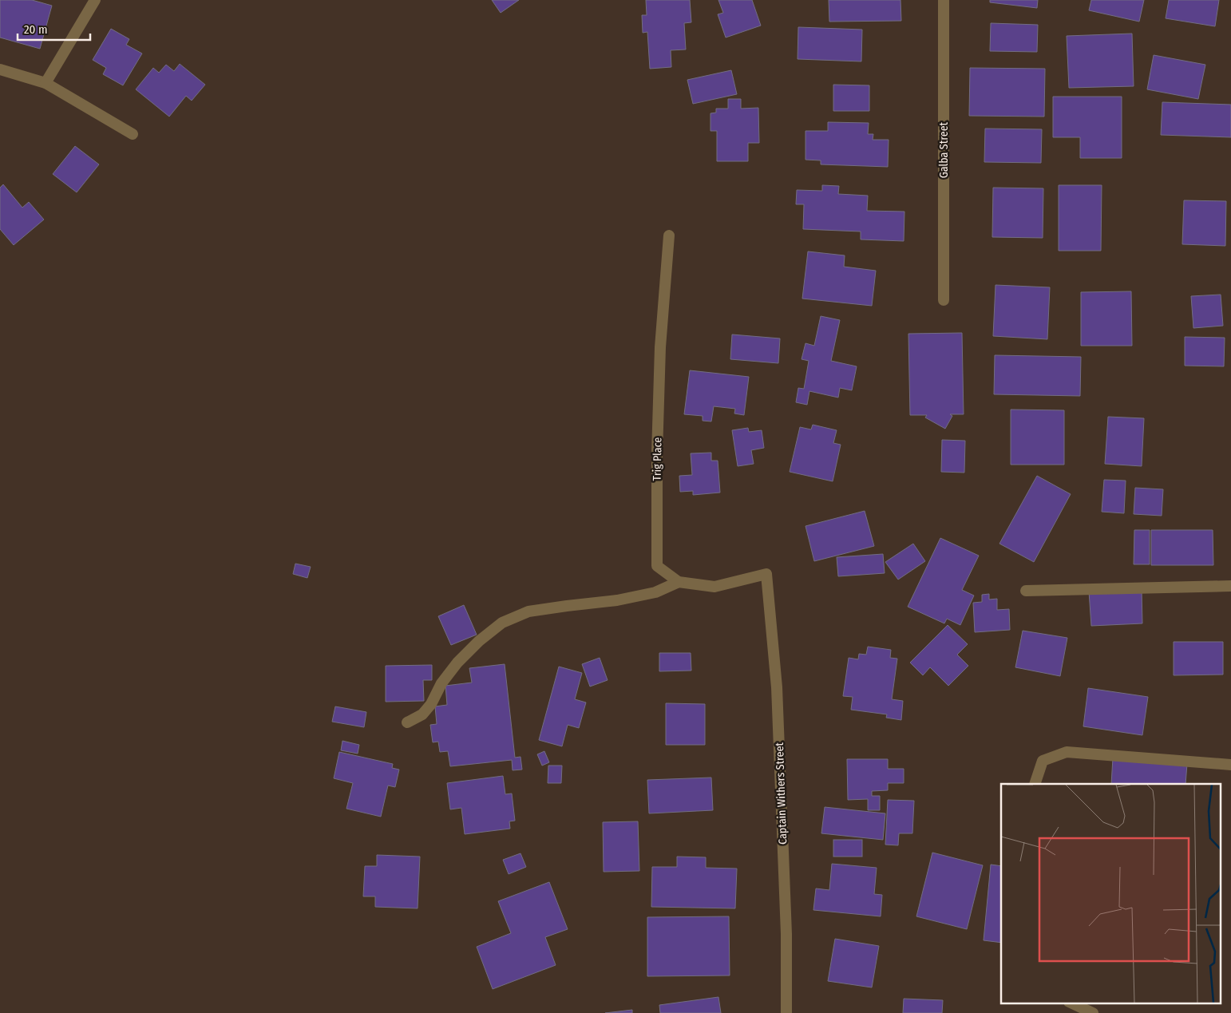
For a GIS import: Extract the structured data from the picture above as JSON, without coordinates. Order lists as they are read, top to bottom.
{
  "streets": {
    "street": ["Galba Street", "Trig Place", "Captain Withers Street"]
  },
  "crossings": [
    ["Trig Place", "Captain Withers Street"]
  ],
  "scale_bar": "20 m"
}
